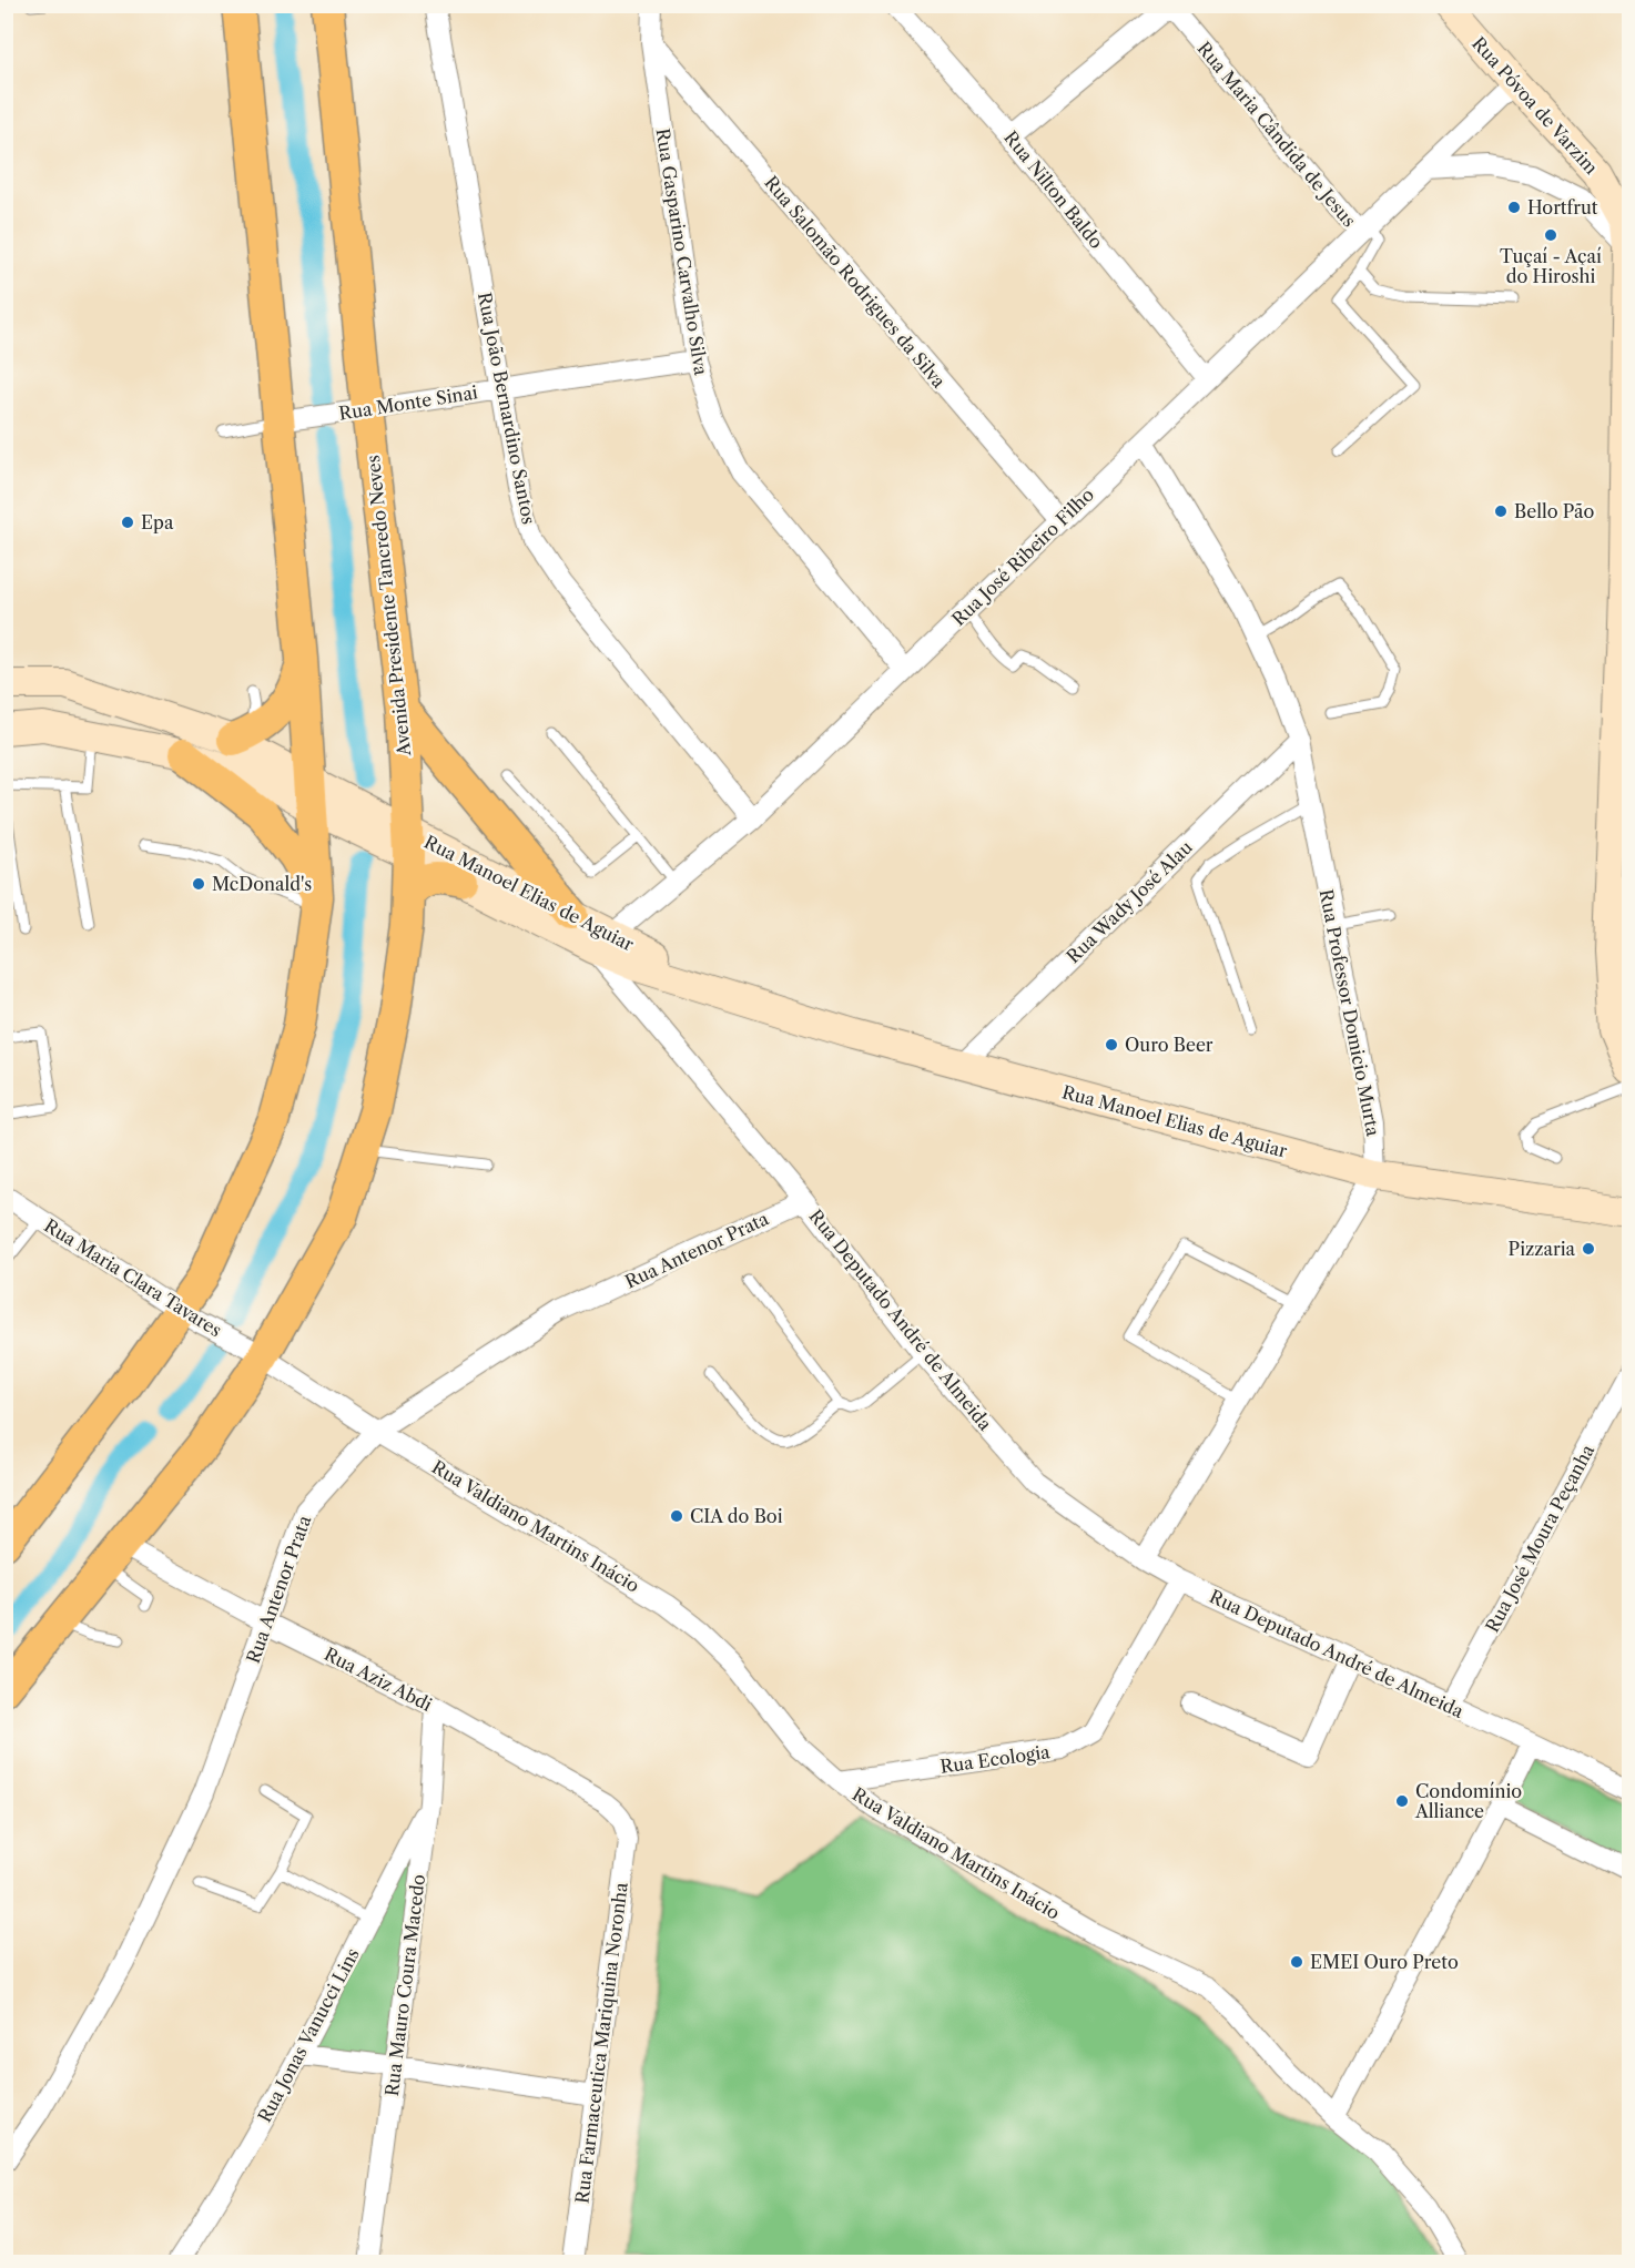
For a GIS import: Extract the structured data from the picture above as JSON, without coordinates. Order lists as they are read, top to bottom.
{
  "streets": {
    "main road": ["Rua Póvoa de Varzim", "Avenida Presidente Tancredo Neves", "Rua Manoel Elias de Aguiar"],
    "street": [
      "Rua Maria Cândida de Jesus",
      "Rua Nilton Baldo",
      "Rua Gasparino Carvalho Silva",
      "Rua Salomão Rodrigues da Silva",
      "Rua Monte Sinai",
      "Rua João Bernardino Santos",
      "Rua José Ribeiro Filho",
      "Rua Wady José Alau",
      "Rua Professor Domicio Murta",
      "Rua Antenor Prata",
      "Rua Maria Clara Tavares",
      "Rua Deputado André de Almeida",
      "Rua Valdiano Martins Inácio",
      "Rua José Moura Peçanha",
      "Rua Aziz Abdi",
      "Rua Ecologia",
      "Rua Mauro Coura Macedo",
      "Rua Jonas Vanucci Lins",
      "Rua Farmaceutica Mariquina Noronha"
    ]
  },
  "crossings": [
    ["Rua Póvoa de Varzim", "Rua José Ribeiro Filho"],
    ["Rua Maria Cândida de Jesus", "Rua José Ribeiro Filho"],
    ["Rua Nilton Baldo", "Rua José Ribeiro Filho"],
    ["Rua Gasparino Carvalho Silva", "Rua Salomão Rodrigues da Silva"],
    ["Rua Gasparino Carvalho Silva", "Rua Monte Sinai"],
    ["Rua Gasparino Carvalho Silva", "Rua José Ribeiro Filho"],
    ["Rua Salomão Rodrigues da Silva", "Rua José Ribeiro Filho"],
    ["Rua Monte Sinai", "Rua João Bernardino Santos"],
    ["Rua Monte Sinai", "Avenida Presidente Tancredo Neves"],
    ["Rua João Bernardino Santos", "Rua José Ribeiro Filho"],
    ["Rua José Ribeiro Filho", "Rua Manoel Elias de Aguiar"],
    ["Rua José Ribeiro Filho", "Rua Professor Domicio Murta"],
    ["Rua José Ribeiro Filho", "Rua Deputado André de Almeida"],
    ["Avenida Presidente Tancredo Neves", "Rua Manoel Elias de Aguiar"],
    ["Avenida Presidente Tancredo Neves", "Rua Maria Clara Tavares"],
    ["Avenida Presidente Tancredo Neves", "Rua Valdiano Martins Inácio"],
    ["Avenida Presidente Tancredo Neves", "Rua Aziz Abdi"],
    ["Rua Manoel Elias de Aguiar", "Rua Wady José Alau"],
    ["Rua Manoel Elias de Aguiar", "Rua Professor Domicio Murta"],
    ["Rua Manoel Elias de Aguiar", "Rua Deputado André de Almeida"],
    ["Rua Wady José Alau", "Rua Professor Domicio Murta"],
    ["Rua Antenor Prata", "Rua Deputado André de Almeida"],
    ["Rua Antenor Prata", "Rua Valdiano Martins Inácio"],
    ["Rua Antenor Prata", "Rua Aziz Abdi"],
    ["Rua Maria Clara Tavares", "Rua Valdiano Martins Inácio"],
    ["Rua Deputado André de Almeida", "Rua José Moura Peçanha"],
    ["Rua Deputado André de Almeida", "Rua Ecologia"],
    ["Rua Valdiano Martins Inácio", "Rua Ecologia"],
    ["Rua Aziz Abdi", "Rua Mauro Coura Macedo"],
    ["Rua Aziz Abdi", "Rua Farmaceutica Mariquina Noronha"],
    ["Rua Mauro Coura Macedo", "Rua Jonas Vanucci Lins"]
  ],
  "places": [
    "Hortfrut",
    "Tuçaí - Açaí do Hiroshi",
    "Bello Pão",
    "Epa",
    "McDonald's",
    "Ouro Beer",
    "Pizzaria",
    "CIA do Boi",
    "Condomínio Alliance",
    "EMEI Ouro Preto"
  ]
}
